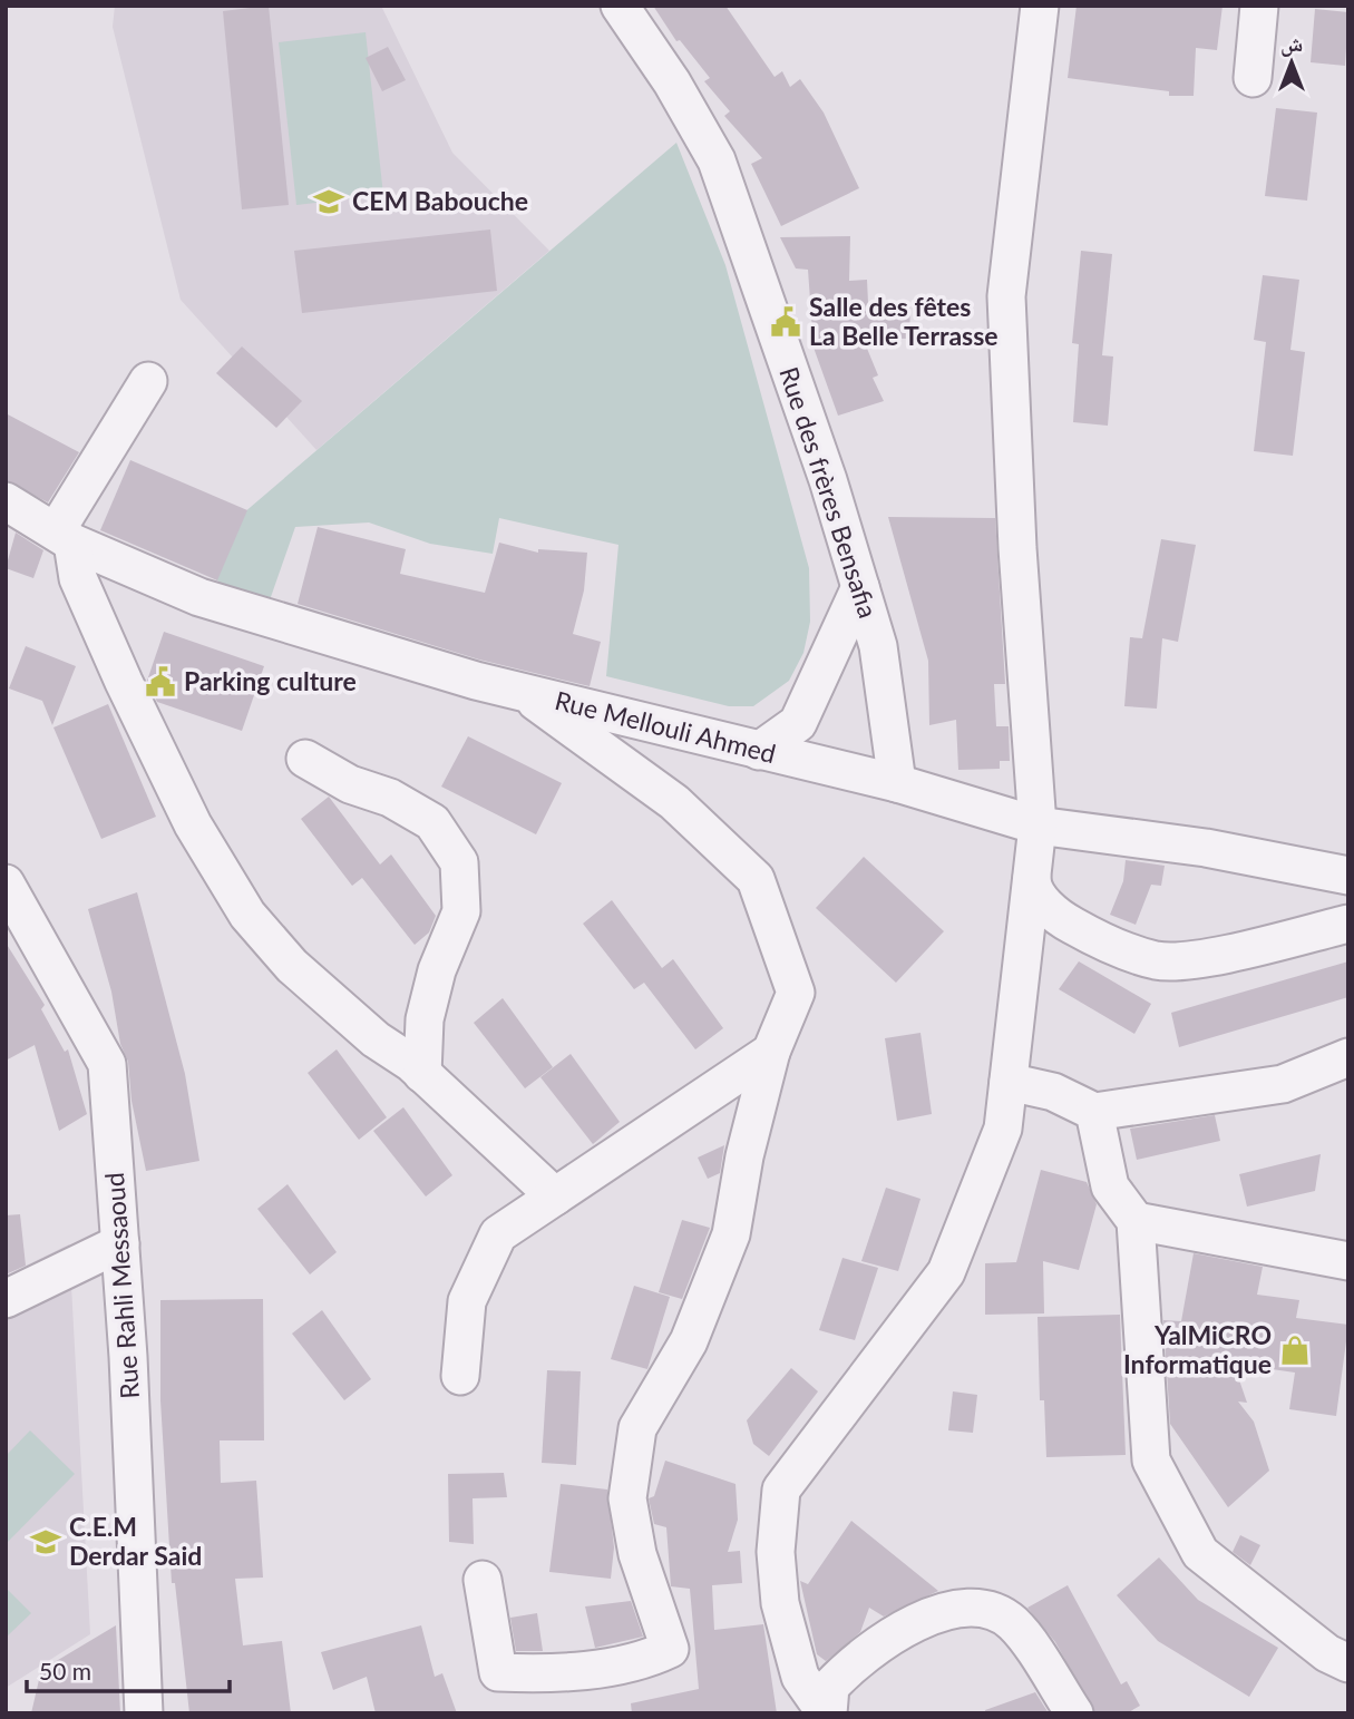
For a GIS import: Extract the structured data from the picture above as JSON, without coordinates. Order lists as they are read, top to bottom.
{
  "streets": {
    "street": ["Rue des frères Bensafia", "Rue Mellouli Ahmed", "Rue Rahli Messaoud"]
  },
  "crossings": [
    ["Rue des frères Bensafia", "Rue Mellouli Ahmed"]
  ],
  "places": {
    "school or university": ["CEM Babouche", "C.E.M Derdar Said"],
    "public building": ["Salle des fêtes La Belle Terrasse", "Parking culture"],
    "shop": ["YalMiCRO Informatique"]
  },
  "scale_bar": "50 m",
  "north": "top"
}
